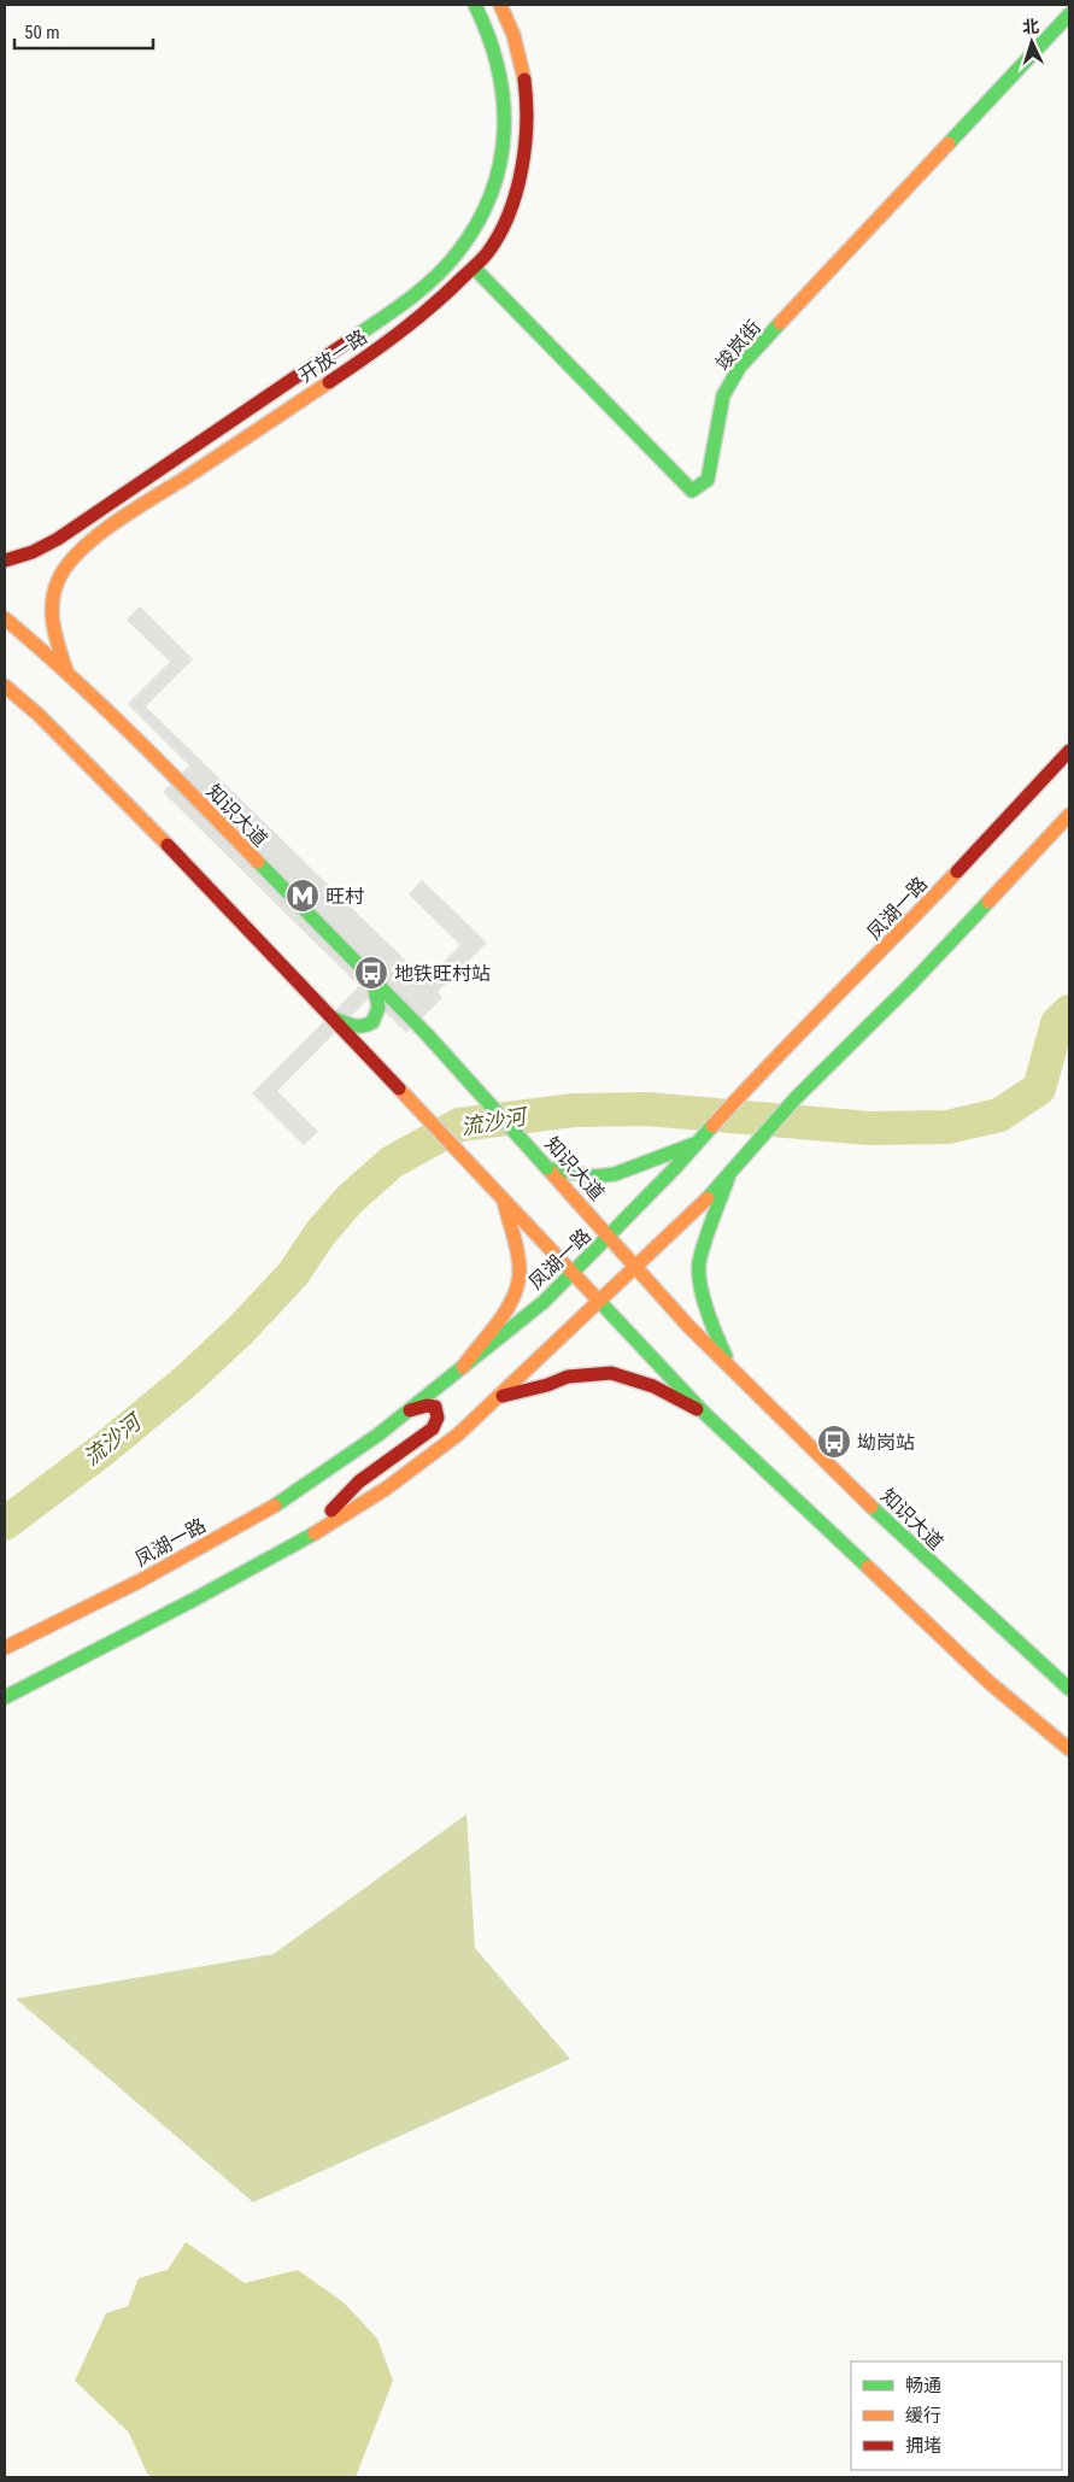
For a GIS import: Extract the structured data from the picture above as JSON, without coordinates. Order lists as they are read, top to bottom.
{
  "streets": {
    "street": [
      "竣岚街",
      "开放一路",
      "知识大道",
      "凤湖一路"
    ]
  },
  "crossings": [
    ["竣岚街", "开放一路"],
    ["开放一路", "知识大道"],
    ["知识大道", "凤湖一路"]
  ],
  "water": ["流沙河"],
  "places": {
    "metro station": ["旺村"],
    "bus stop": ["地铁旺村站", "坳岗站"]
  },
  "legend": ["畅通", "缓行", "拥堵"],
  "scale_bar": "50 m",
  "north": "top"
}
